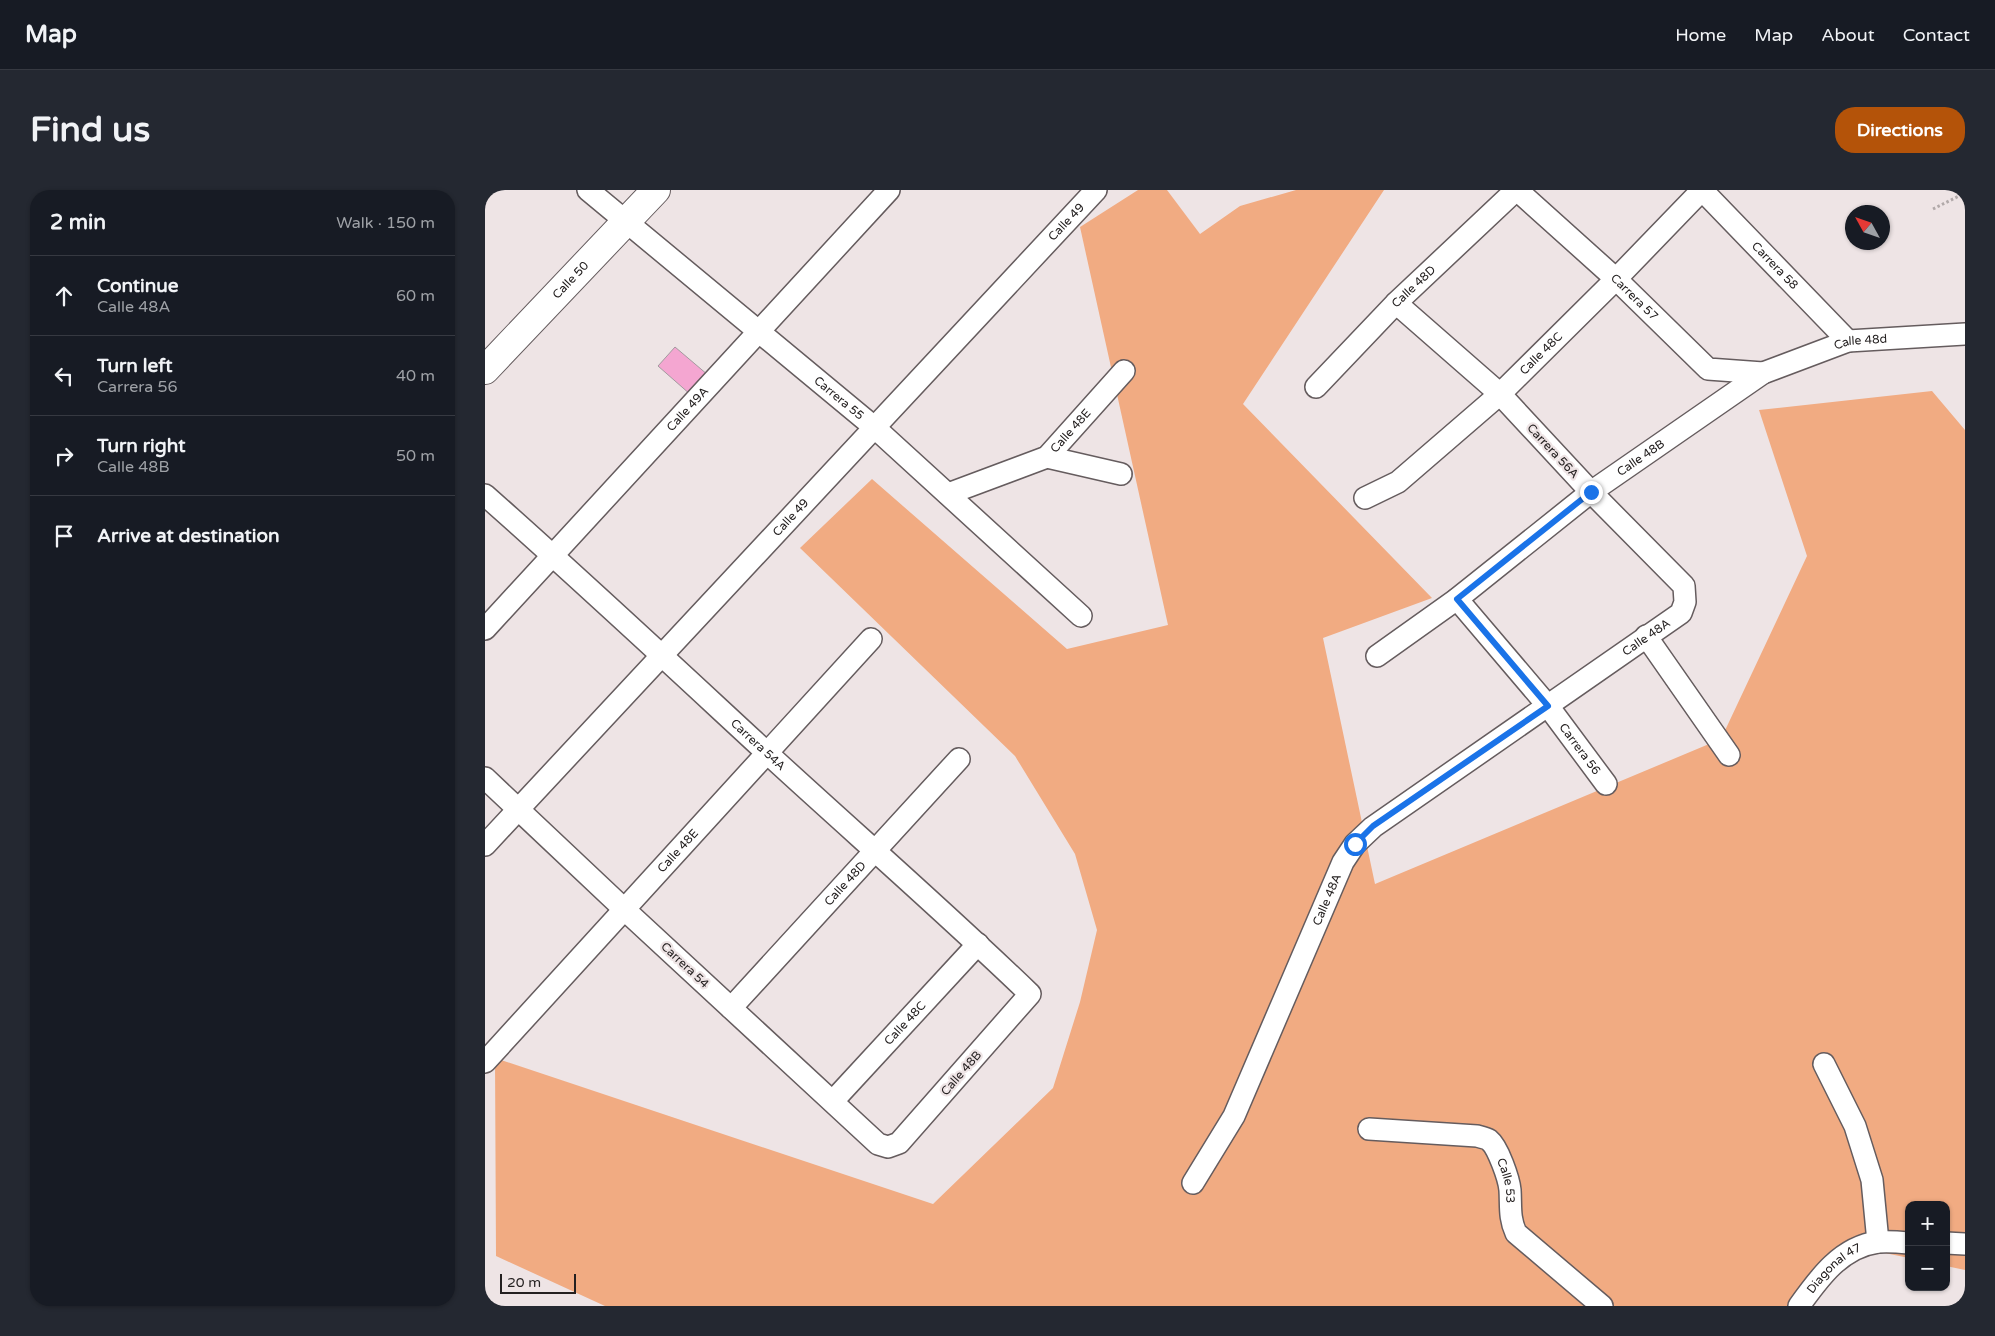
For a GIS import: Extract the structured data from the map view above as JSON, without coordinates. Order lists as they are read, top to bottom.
{
  "streets": {
    "street": [
      "Calle 49",
      "Carrera 58",
      "Calle 50",
      "Calle 48D",
      "Carrera 57",
      "Calle 48d",
      "Calle 48C",
      "Carrera 55",
      "Calle 49A",
      "Calle 48E",
      "Carrera 56A",
      "Calle 48B",
      "Calle 48A",
      "Carrera 54A",
      "Carrera 56",
      "Carrera 54",
      "Calle 53",
      "Diagonal 47"
    ]
  },
  "crossings": [
    ["Calle 49", "Carrera 55"],
    ["Calle 49", "Carrera 54A"],
    ["Calle 49", "Carrera 54"],
    ["Carrera 58", "Calle 48d"],
    ["Carrera 58", "Calle 48C"],
    ["Calle 50", "Carrera 55"],
    ["Calle 48D", "Carrera 57"],
    ["Calle 48D", "Carrera 56A"],
    ["Calle 48D", "Carrera 54A"],
    ["Calle 48D", "Carrera 54"],
    ["Carrera 57", "Calle 48d"],
    ["Carrera 57", "Calle 48C"],
    ["Carrera 57", "Calle 48B"],
    ["Calle 48d", "Calle 48B"],
    ["Calle 48C", "Carrera 56A"],
    ["Calle 48C", "Carrera 54A"],
    ["Calle 48C", "Carrera 54"],
    ["Carrera 55", "Calle 49A"],
    ["Carrera 55", "Calle 48E"],
    ["Calle 49A", "Carrera 54A"],
    ["Calle 48E", "Carrera 54A"],
    ["Calle 48E", "Carrera 54"],
    ["Carrera 56A", "Calle 48B"],
    ["Carrera 56A", "Calle 48A"],
    ["Calle 48B", "Carrera 54A"],
    ["Calle 48B", "Carrera 56"],
    ["Calle 48B", "Carrera 54"],
    ["Calle 48A", "Carrera 56"]
  ],
  "scale_bar": "20 m",
  "north": "top left",
  "page": {
    "header": "Map",
    "nav": [
      "Home",
      "Map",
      "About",
      "Contact"
    ],
    "buttons": "Directions",
    "title": "Find us",
    "heading": ["2 min", "Walk · 150 m"],
    "list": [
      ["Continue", "Calle 48A", "60 m"],
      ["Turn left", "Carrera 56", "40 m"],
      ["Turn right", "Calle 48B", "50 m"],
      "Arrive at destination"
    ],
    "map_buttons": ["+", "−"],
    "scale": "20 m"
  }
}
